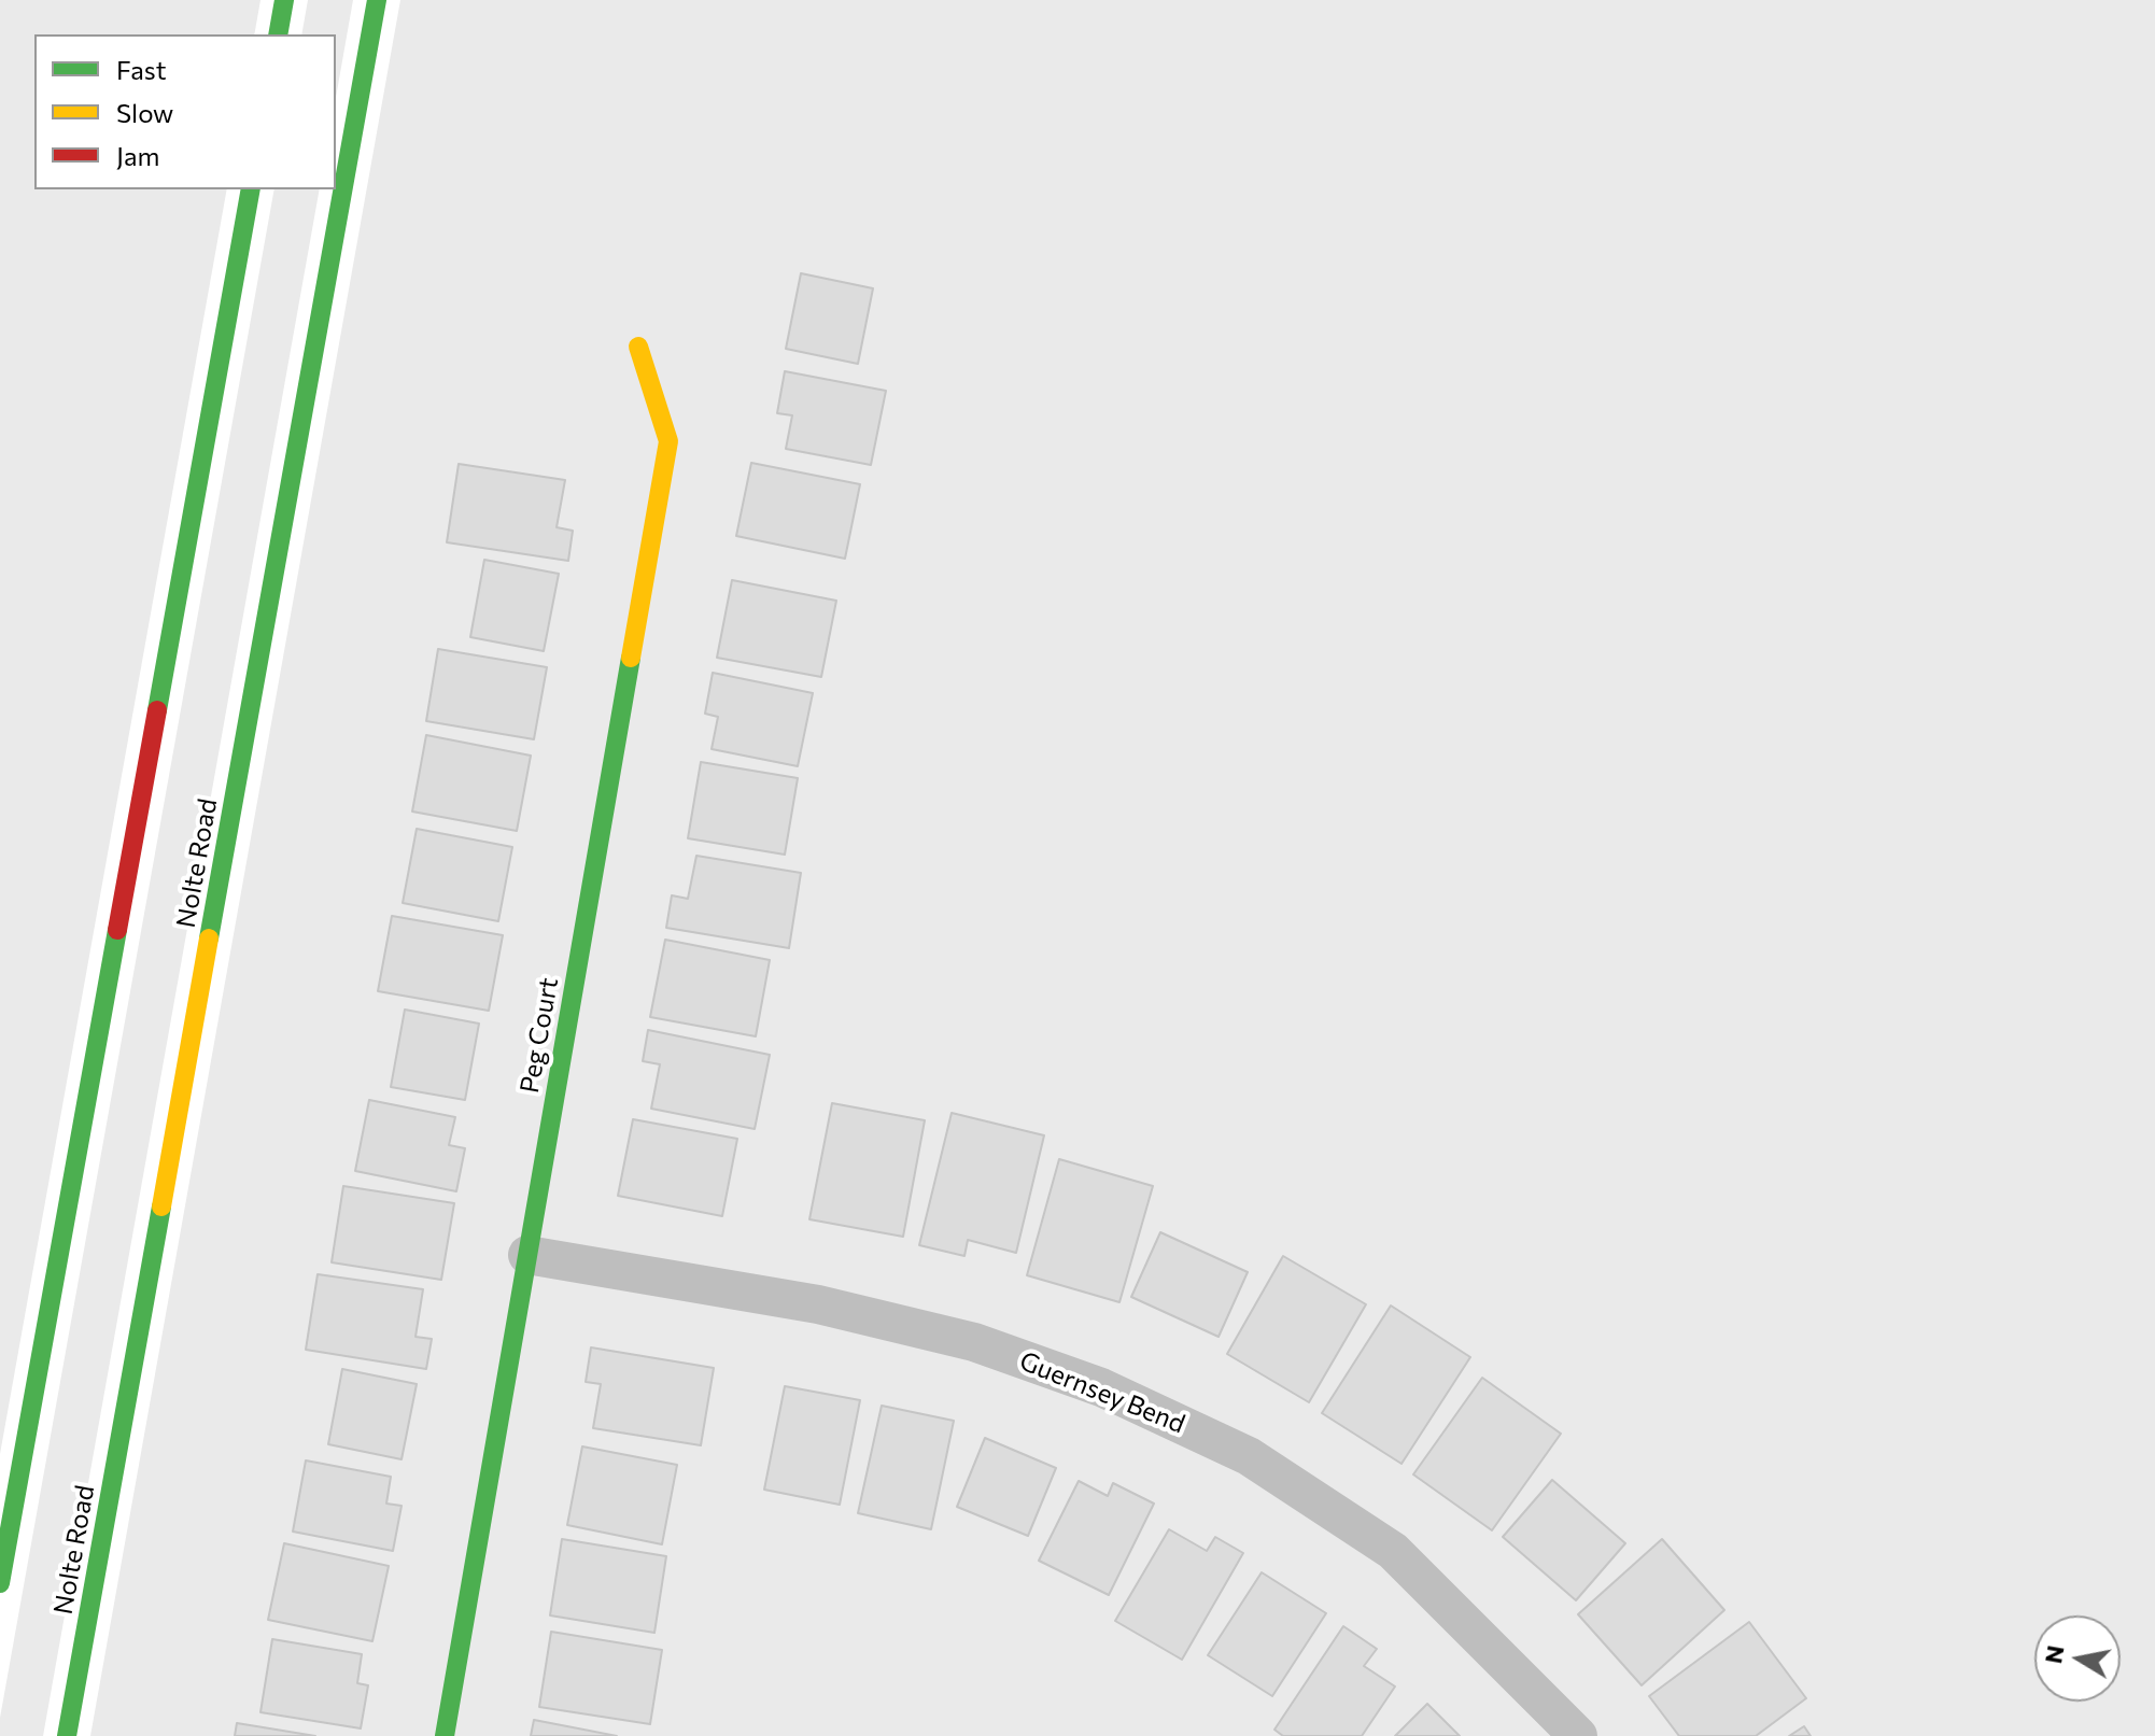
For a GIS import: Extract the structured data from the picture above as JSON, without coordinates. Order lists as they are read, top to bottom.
{
  "streets": {
    "street": ["Nolte Road", "Peg Court", "Guernsey Bend"]
  },
  "crossings": [
    ["Peg Court", "Guernsey Bend"]
  ],
  "legend": ["Fast", "Slow", "Jam"],
  "north": "left"
}
